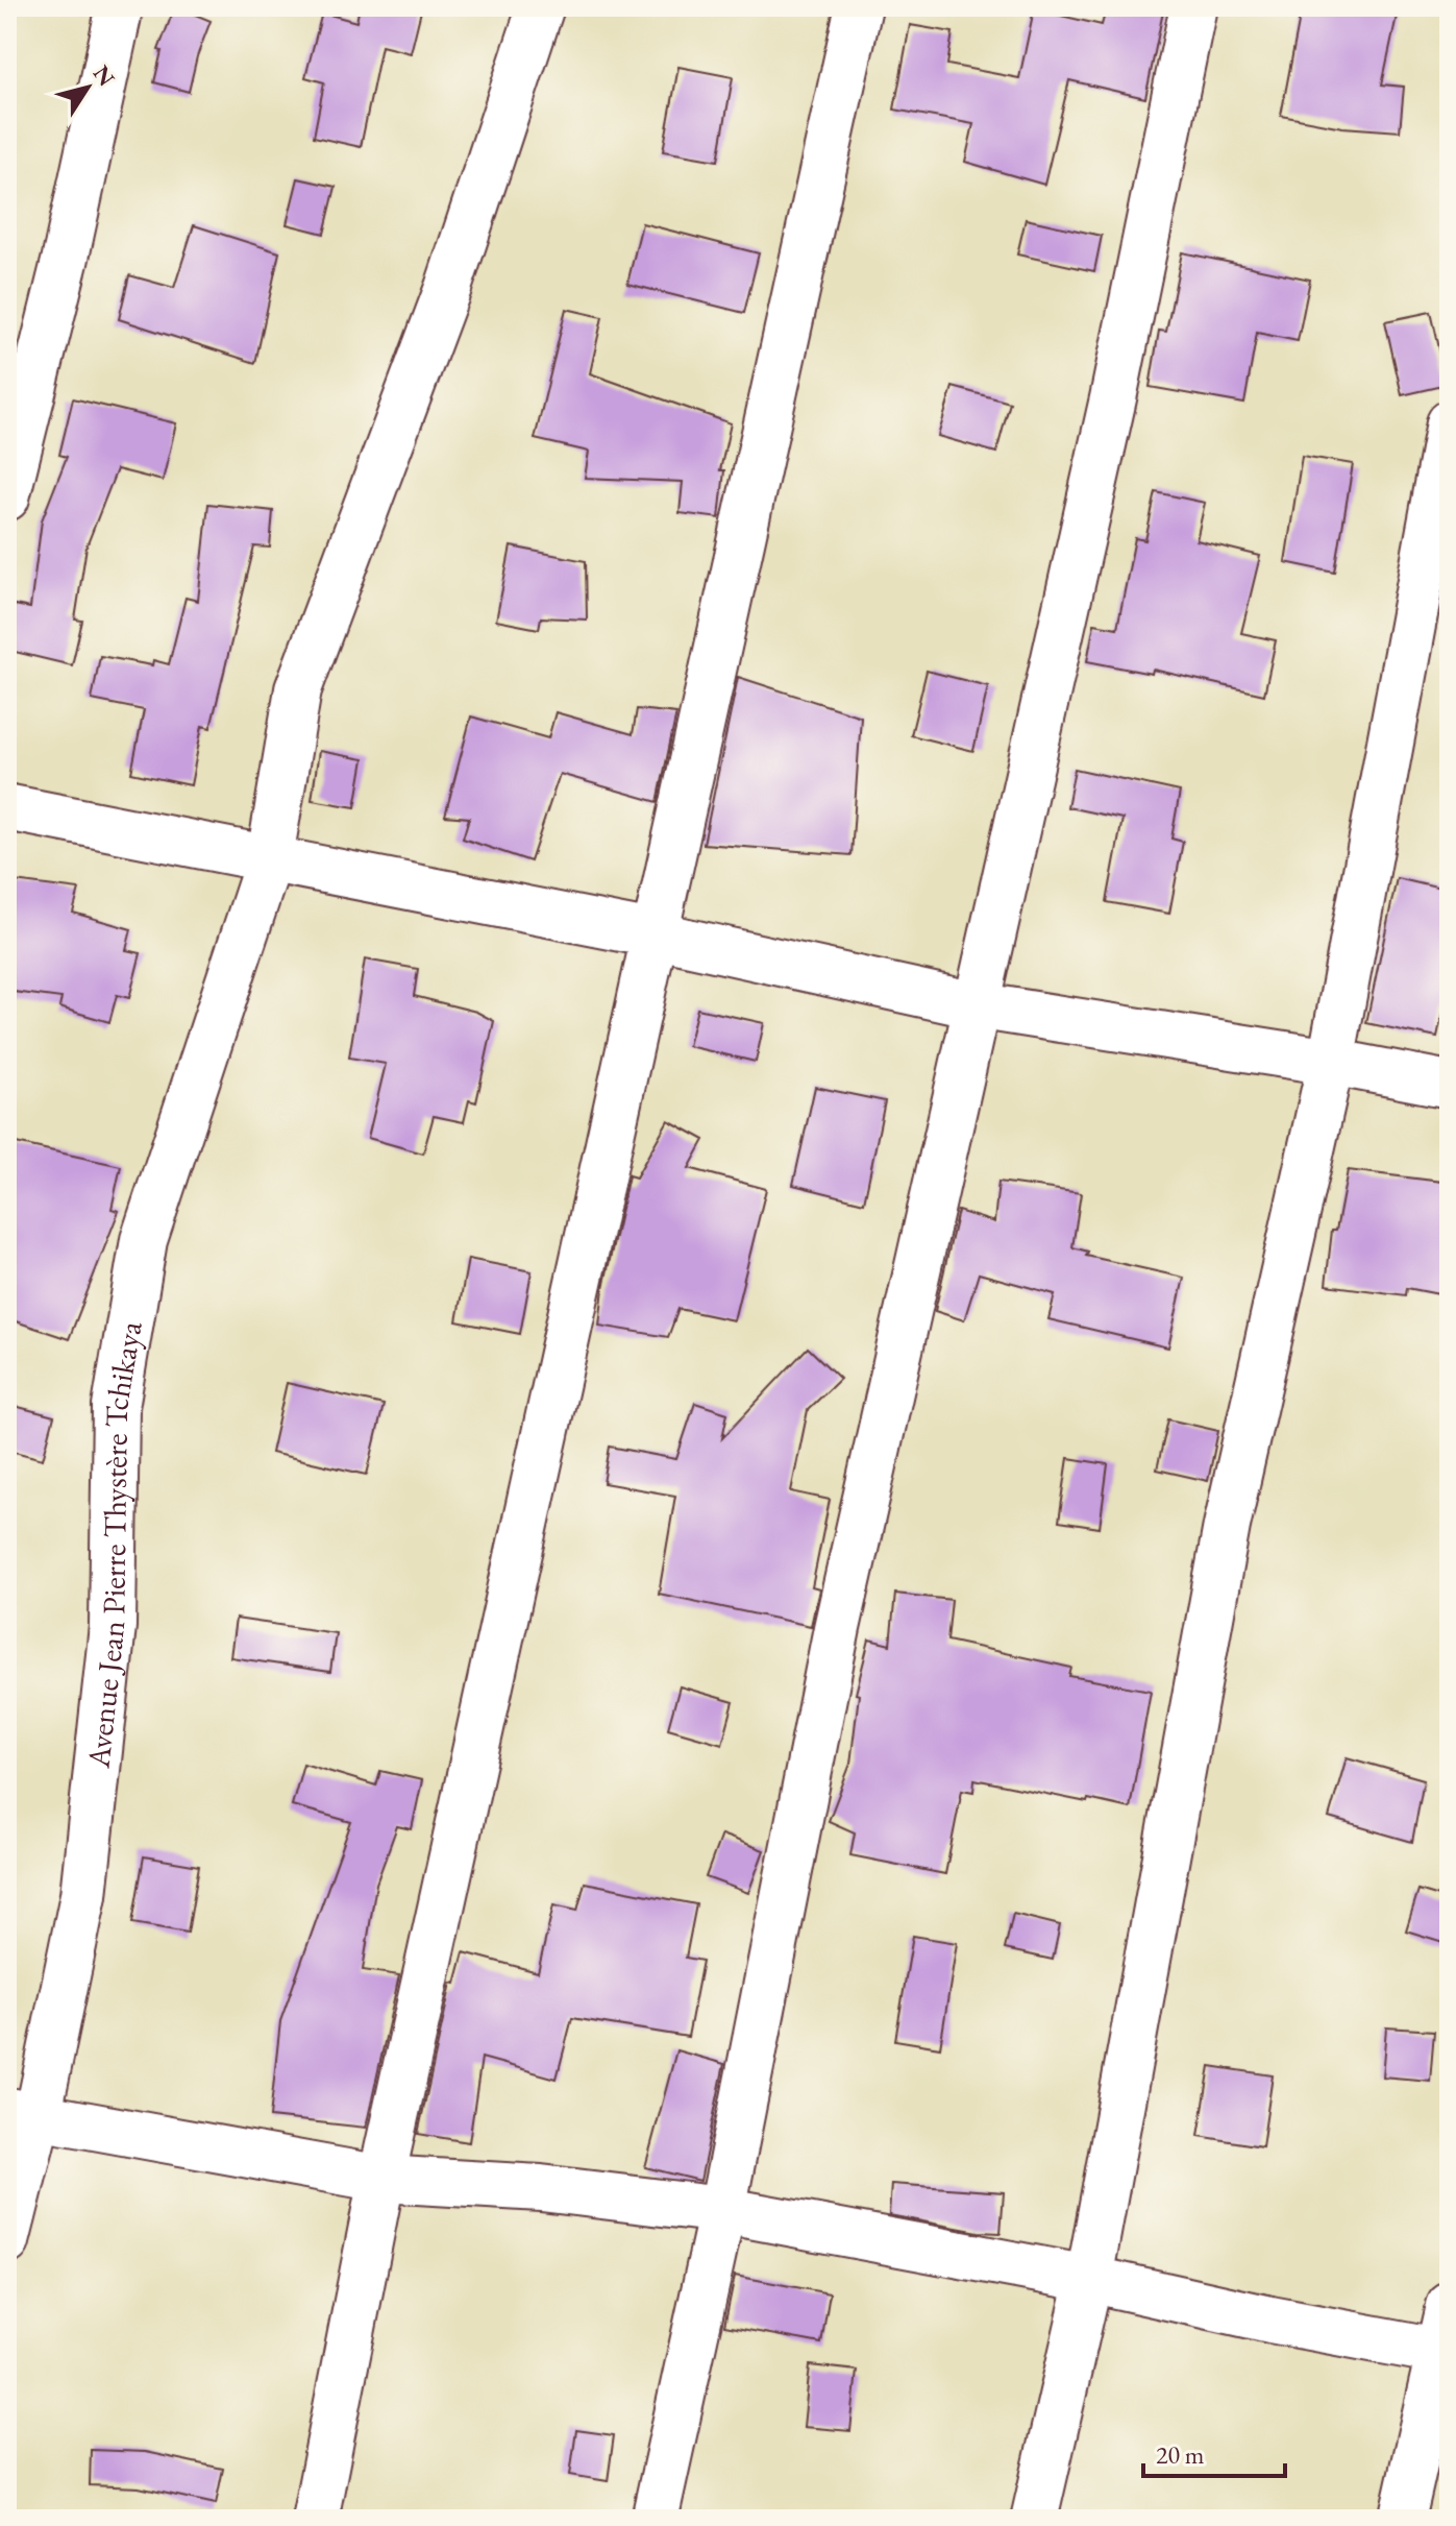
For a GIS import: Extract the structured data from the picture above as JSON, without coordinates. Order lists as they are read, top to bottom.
{
  "streets": {
    "street": ["Avenue Jean Pierre Thystère Tchikaya"]
  },
  "scale_bar": "20 m",
  "north": "top right"
}
